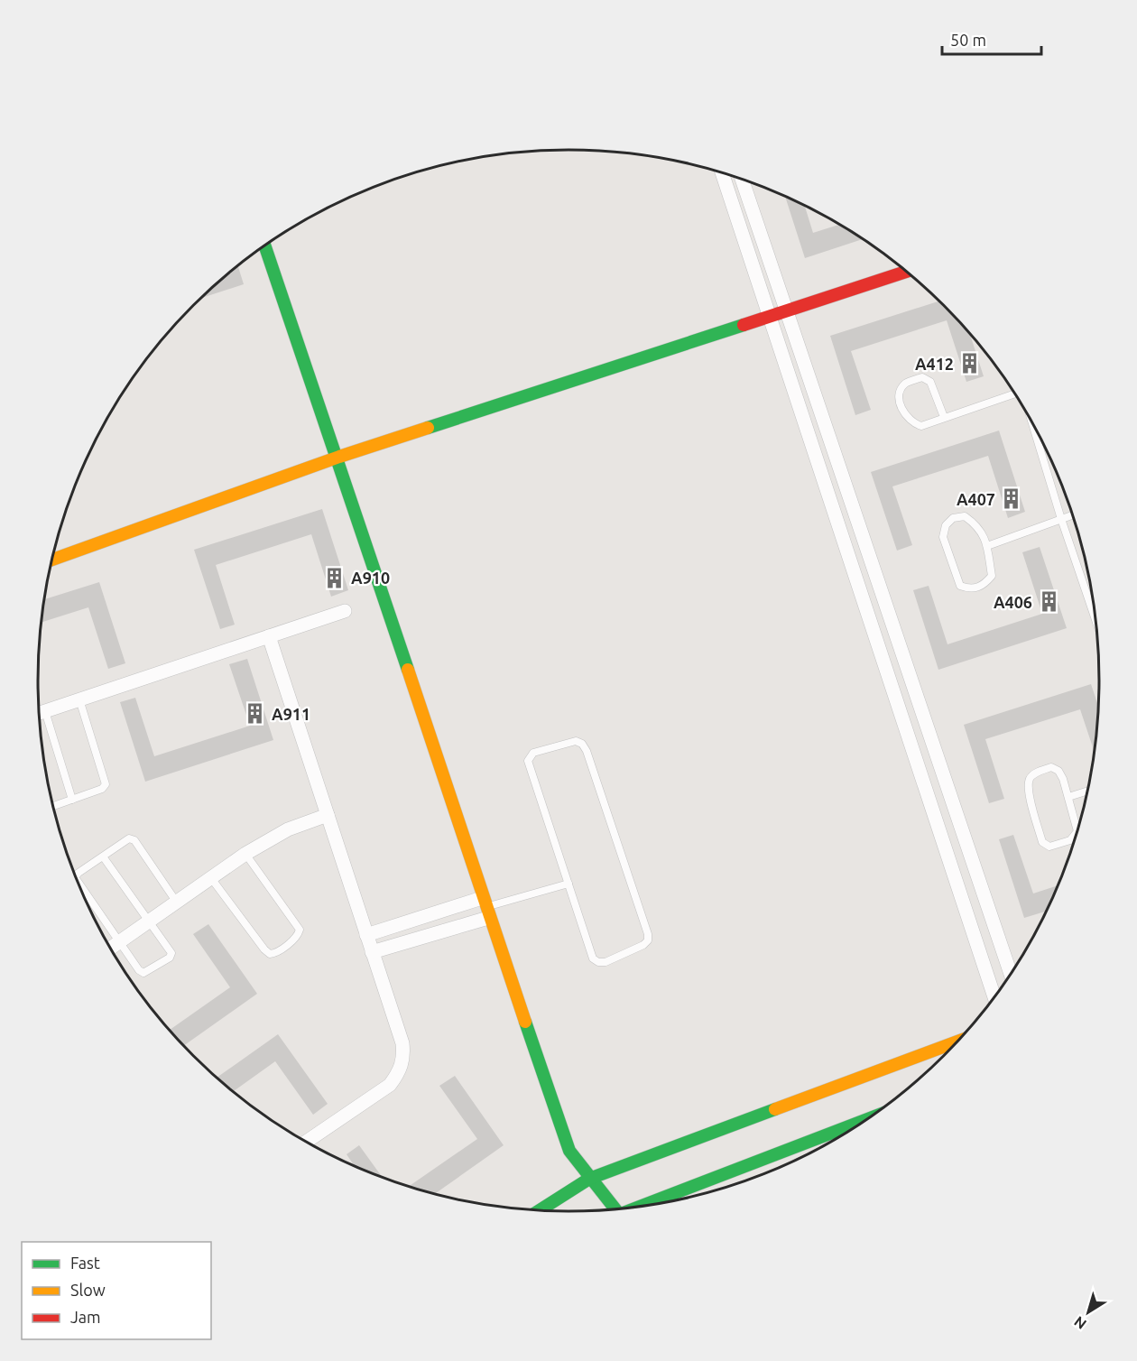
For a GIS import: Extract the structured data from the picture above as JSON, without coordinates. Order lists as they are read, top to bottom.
{
  "places": {
    "building": [
      "A412",
      "A407",
      "A910",
      "A406",
      "A911"
    ]
  },
  "legend": ["Fast", "Slow", "Jam"],
  "scale_bar": "50 m",
  "north": "bottom left"
}
